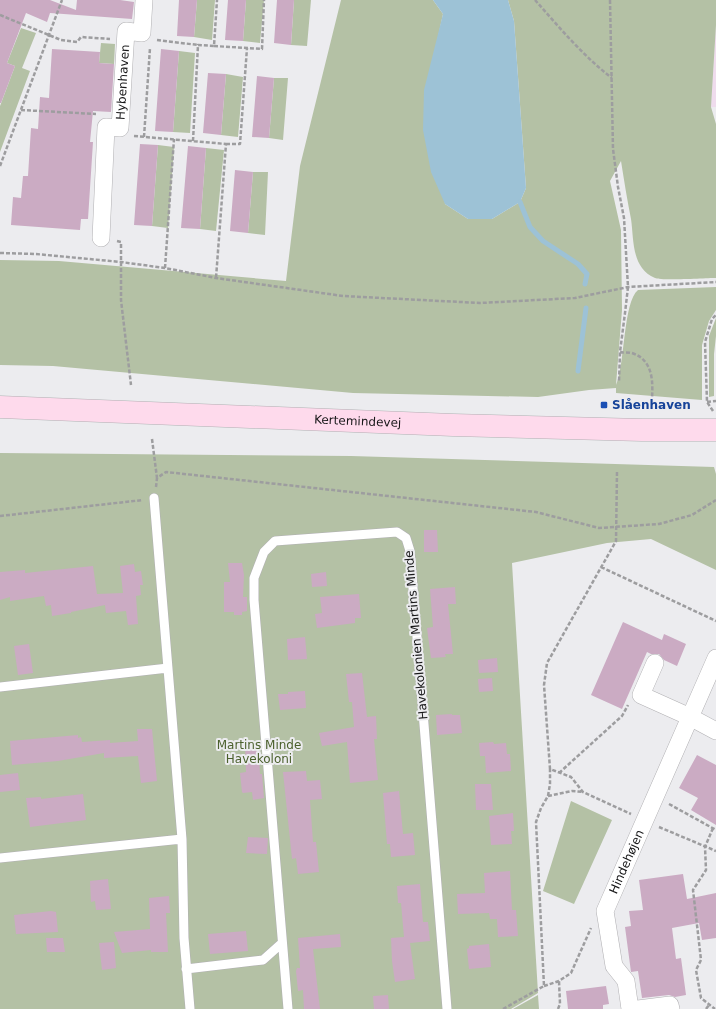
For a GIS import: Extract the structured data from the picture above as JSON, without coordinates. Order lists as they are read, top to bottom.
{
  "streets": {
    "main road": ["Kertemindevej"],
    "street": ["Hybenhaven", "Hindehøjen"],
    "lane": ["Havekolonien Martins Minde"]
  },
  "parks": ["Martins Minde Havekoloni"],
  "places": {
    "transit": ["Slåenhaven"]
  }
}
